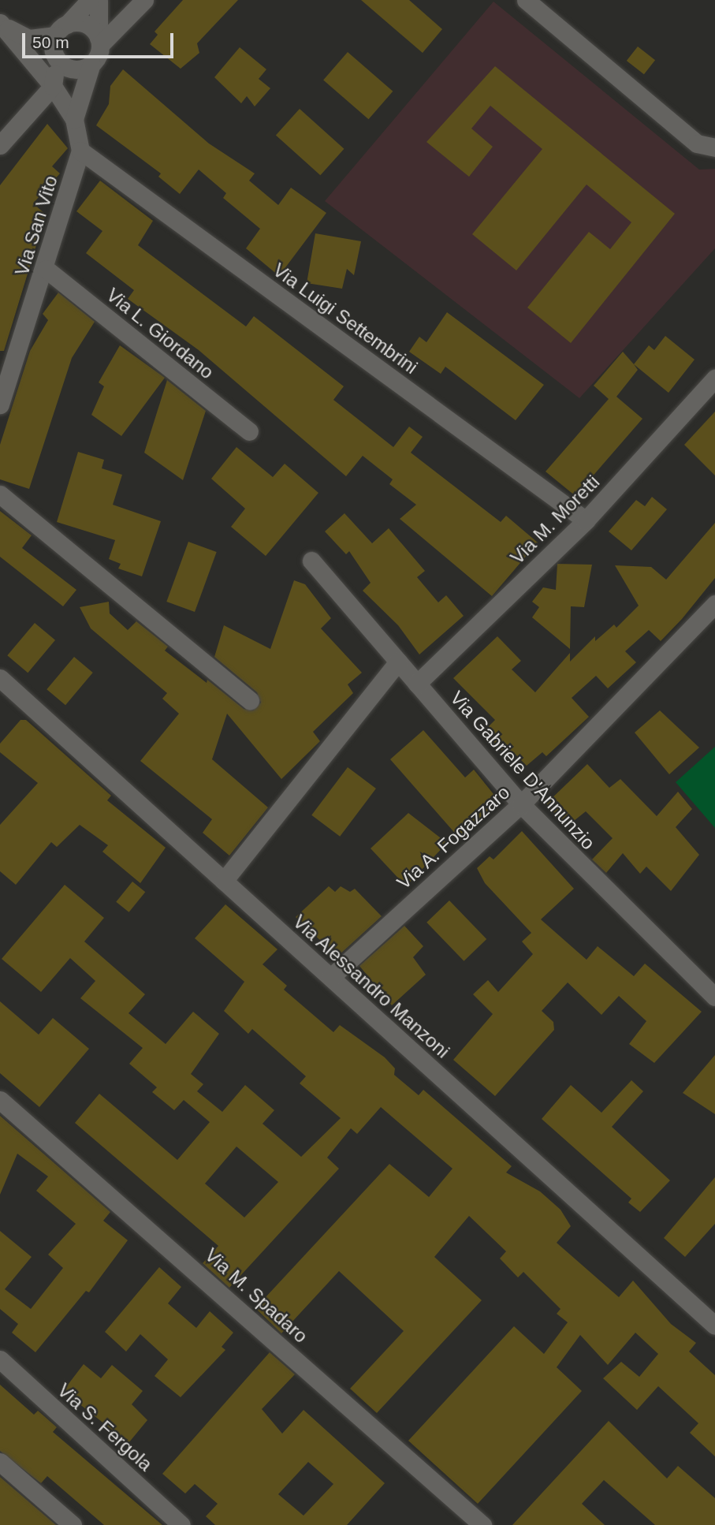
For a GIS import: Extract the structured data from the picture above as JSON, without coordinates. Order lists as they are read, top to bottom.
{
  "streets": {
    "street": [
      "Via San Vito",
      "Via Luigi Settembrini",
      "Via L. Giordano",
      "Via M. Moretti",
      "Via Gabriele D'Annunzio",
      "Via A. Fogazzaro",
      "Via Alessandro Manzoni",
      "Via M. Spadaro",
      "Via S. Fergola"
    ]
  },
  "crossings": [
    ["Via San Vito", "Via Luigi Settembrini"],
    ["Via San Vito", "Via L. Giordano"],
    ["Via Luigi Settembrini", "Via M. Moretti"],
    ["Via M. Moretti", "Via Gabriele D'Annunzio"],
    ["Via Gabriele D'Annunzio", "Via A. Fogazzaro"],
    ["Via A. Fogazzaro", "Via Alessandro Manzoni"]
  ],
  "scale_bar": "50 m"
}
